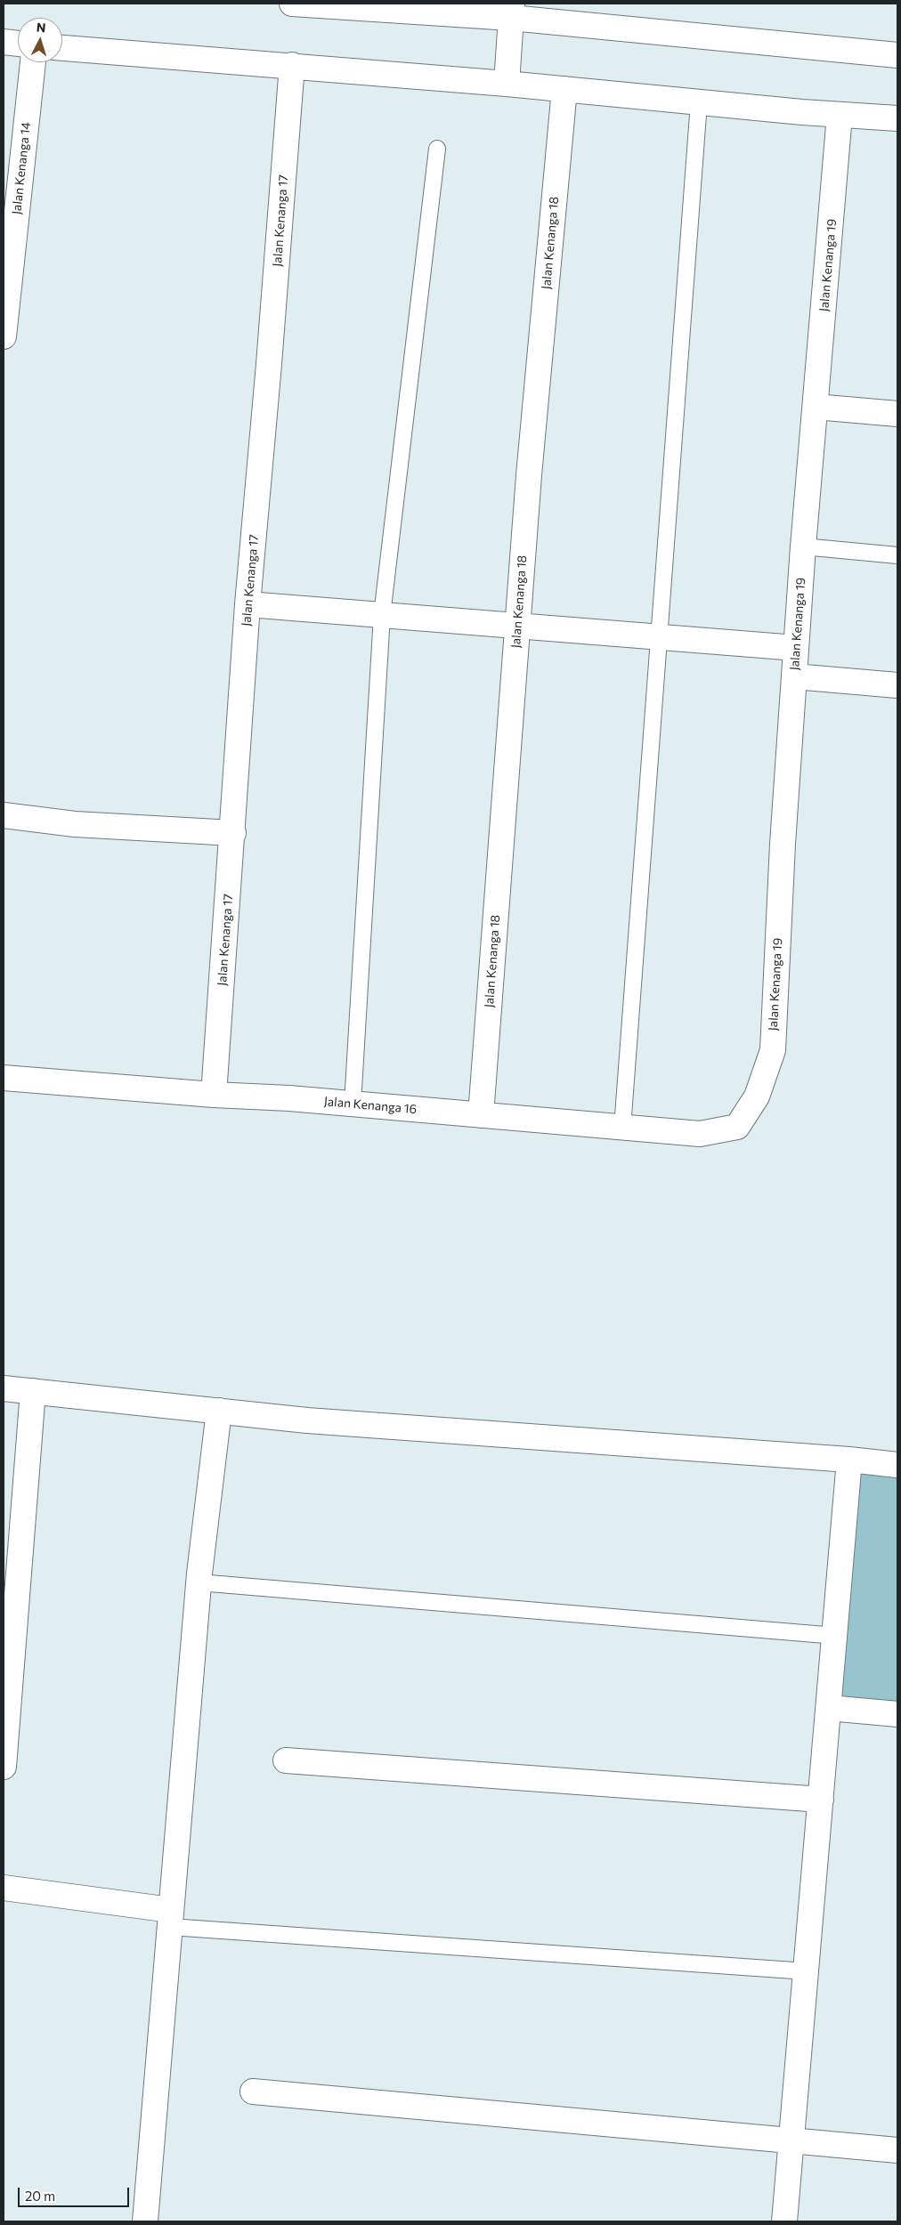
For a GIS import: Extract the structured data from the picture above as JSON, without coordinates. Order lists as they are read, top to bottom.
{
  "streets": {
    "street": [
      "Jalan Kenanga 14",
      "Jalan Kenanga 17",
      "Jalan Kenanga 18",
      "Jalan Kenanga 19",
      "Jalan Kenanga 16"
    ]
  },
  "crossings": [
    ["Jalan Kenanga 17", "Jalan Kenanga 16"],
    ["Jalan Kenanga 18", "Jalan Kenanga 16"],
    ["Jalan Kenanga 19", "Jalan Kenanga 16"]
  ],
  "scale_bar": "20 m",
  "north": "top"
}
